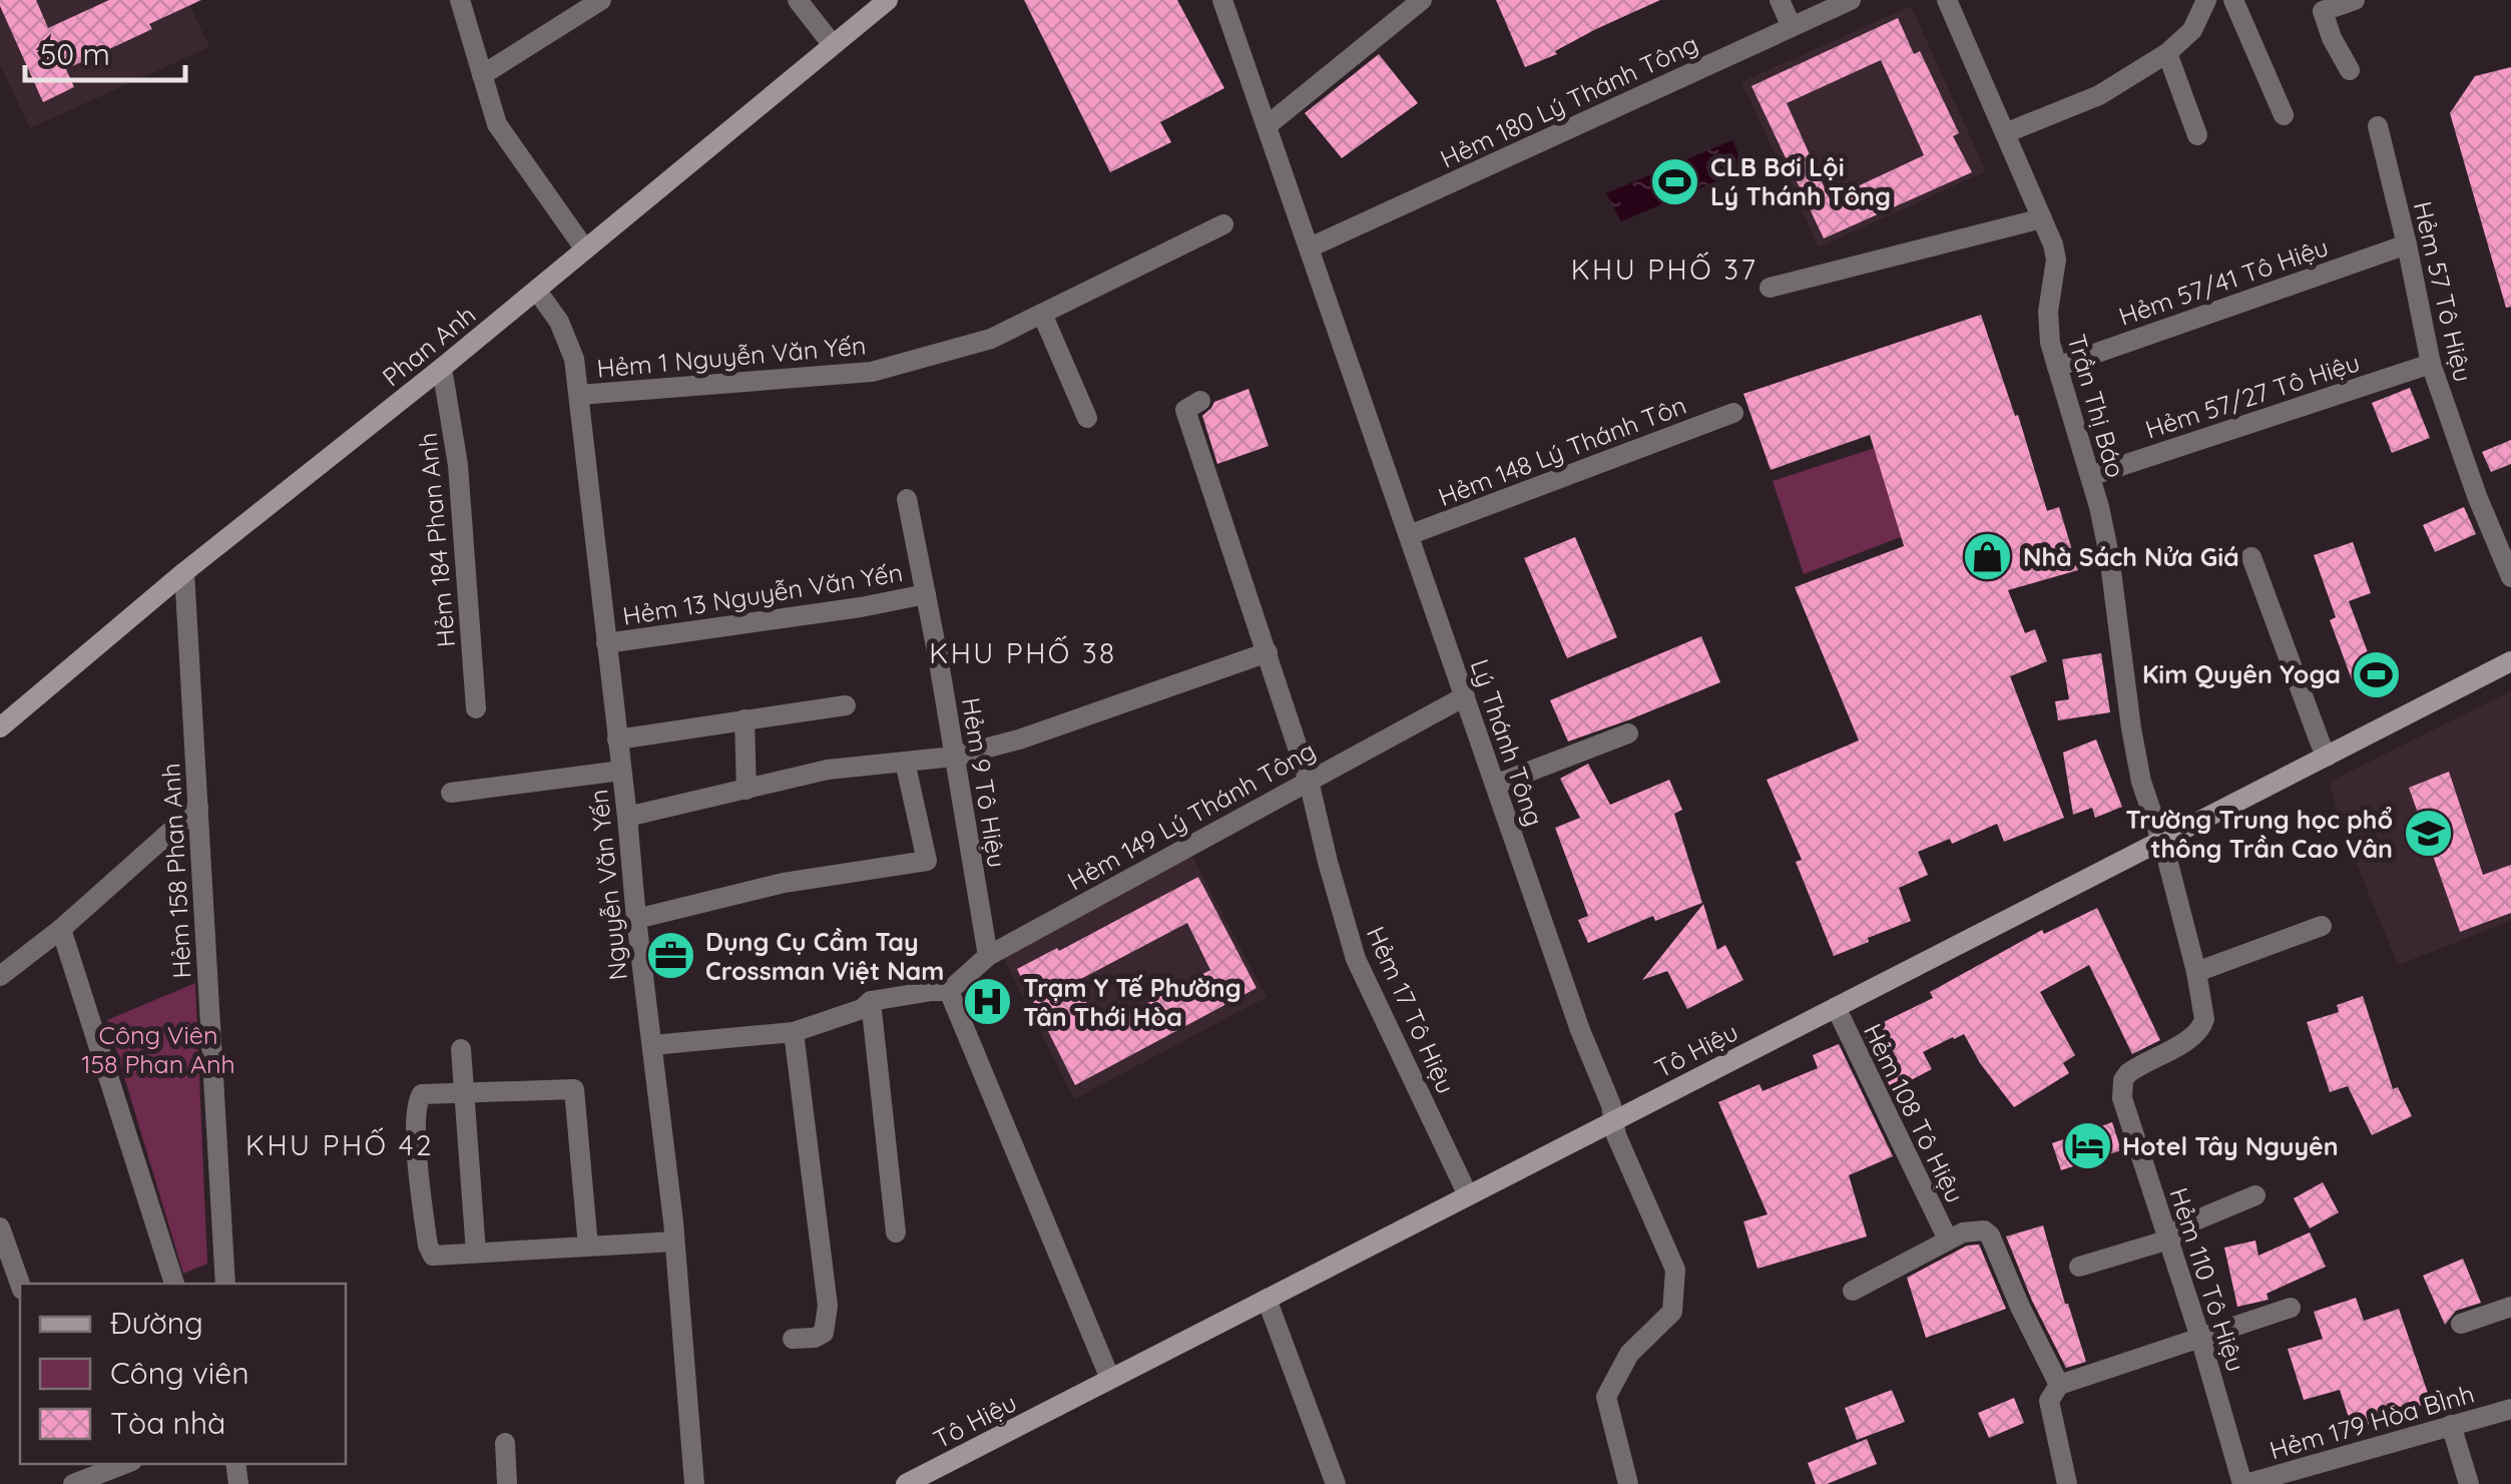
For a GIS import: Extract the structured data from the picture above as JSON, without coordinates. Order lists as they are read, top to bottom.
{
  "streets": {
    "street": [
      "Hẻm 180 Lý Thánh Tông",
      "Hẻm 57/41 Tô Hiệu",
      "Hẻm 57 Tô Hiệu",
      "Phan Anh",
      "Hẻm 1 Nguyễn Văn Yến",
      "Hẻm 57/27 Tô Hiệu",
      "Trần Thị Báo",
      "Hẻm 148 Lý Thánh Tôn",
      "Hẻm 184 Phan Anh",
      "Hẻm 13 Nguyễn Văn Yến",
      "Lý Thánh Tông",
      "Hẻm 9 Tô Hiệu",
      "Hẻm 149 Lý Thánh Tông",
      "Hẻm 158 Phan Anh",
      "Nguyễn Văn Yến",
      "Hẻm 17 Tô Hiệu",
      "Tô Hiệu",
      "Hẻm 108 Tô Hiệu",
      "Hẻm 110 Tô Hiệu",
      "Hẻm 179 Hòa BÌnh"
    ]
  },
  "crossings": [
    ["Hẻm 180 Lý Thánh Tông", "Lý Thánh Tông"],
    ["Hẻm 57/41 Tô Hiệu", "Hẻm 57 Tô Hiệu"],
    ["Hẻm 57/41 Tô Hiệu", "Trần Thị Báo"],
    ["Hẻm 57 Tô Hiệu", "Hẻm 57/27 Tô Hiệu"],
    ["Phan Anh", "Hẻm 184 Phan Anh"],
    ["Phan Anh", "Hẻm 158 Phan Anh"],
    ["Phan Anh", "Nguyễn Văn Yến"],
    ["Hẻm 1 Nguyễn Văn Yến", "Nguyễn Văn Yến"],
    ["Hẻm 57/27 Tô Hiệu", "Trần Thị Báo"],
    ["Trần Thị Báo", "Tô Hiệu"],
    ["Trần Thị Báo", "Hẻm 110 Tô Hiệu"],
    ["Hẻm 148 Lý Thánh Tôn", "Lý Thánh Tông"],
    ["Hẻm 13 Nguyễn Văn Yến", "Hẻm 9 Tô Hiệu"],
    ["Hẻm 13 Nguyễn Văn Yến", "Nguyễn Văn Yến"],
    ["Lý Thánh Tông", "Hẻm 149 Lý Thánh Tông"],
    ["Lý Thánh Tông", "Tô Hiệu"],
    ["Hẻm 9 Tô Hiệu", "Hẻm 149 Lý Thánh Tông"],
    ["Hẻm 149 Lý Thánh Tông", "Hẻm 17 Tô Hiệu"],
    ["Hẻm 17 Tô Hiệu", "Tô Hiệu"],
    ["Tô Hiệu", "Hẻm 108 Tô Hiệu"],
    ["Tô Hiệu", "Hẻm 110 Tô Hiệu"],
    ["Hẻm 110 Tô Hiệu", "Hẻm 179 Hòa BÌnh"]
  ],
  "districts": ["KHU PHỐ 37", "KHU PHỐ 38", "KHU PHỐ 42"],
  "parks": ["Công Viên 158 Phan Anh"],
  "places": {
    "sports": ["CLB Bơi Lội Lý Thánh Tông", "Kim Quyên Yoga"],
    "shop": ["Nhà Sách Nửa Giá"],
    "school or university": ["Trường Trung học phổ thông Trần Cao Vân"],
    "office": ["Dụng Cụ Cầm Tay Crossman Việt Nam"],
    "hospital": ["Trạm Y Tế Phường Tân Thới Hòa"],
    "hotel": ["Hotel Tây Nguyên"]
  },
  "legend": ["Đường", "Công viên", "Tòa nhà"],
  "scale_bar": "50 m"
}
